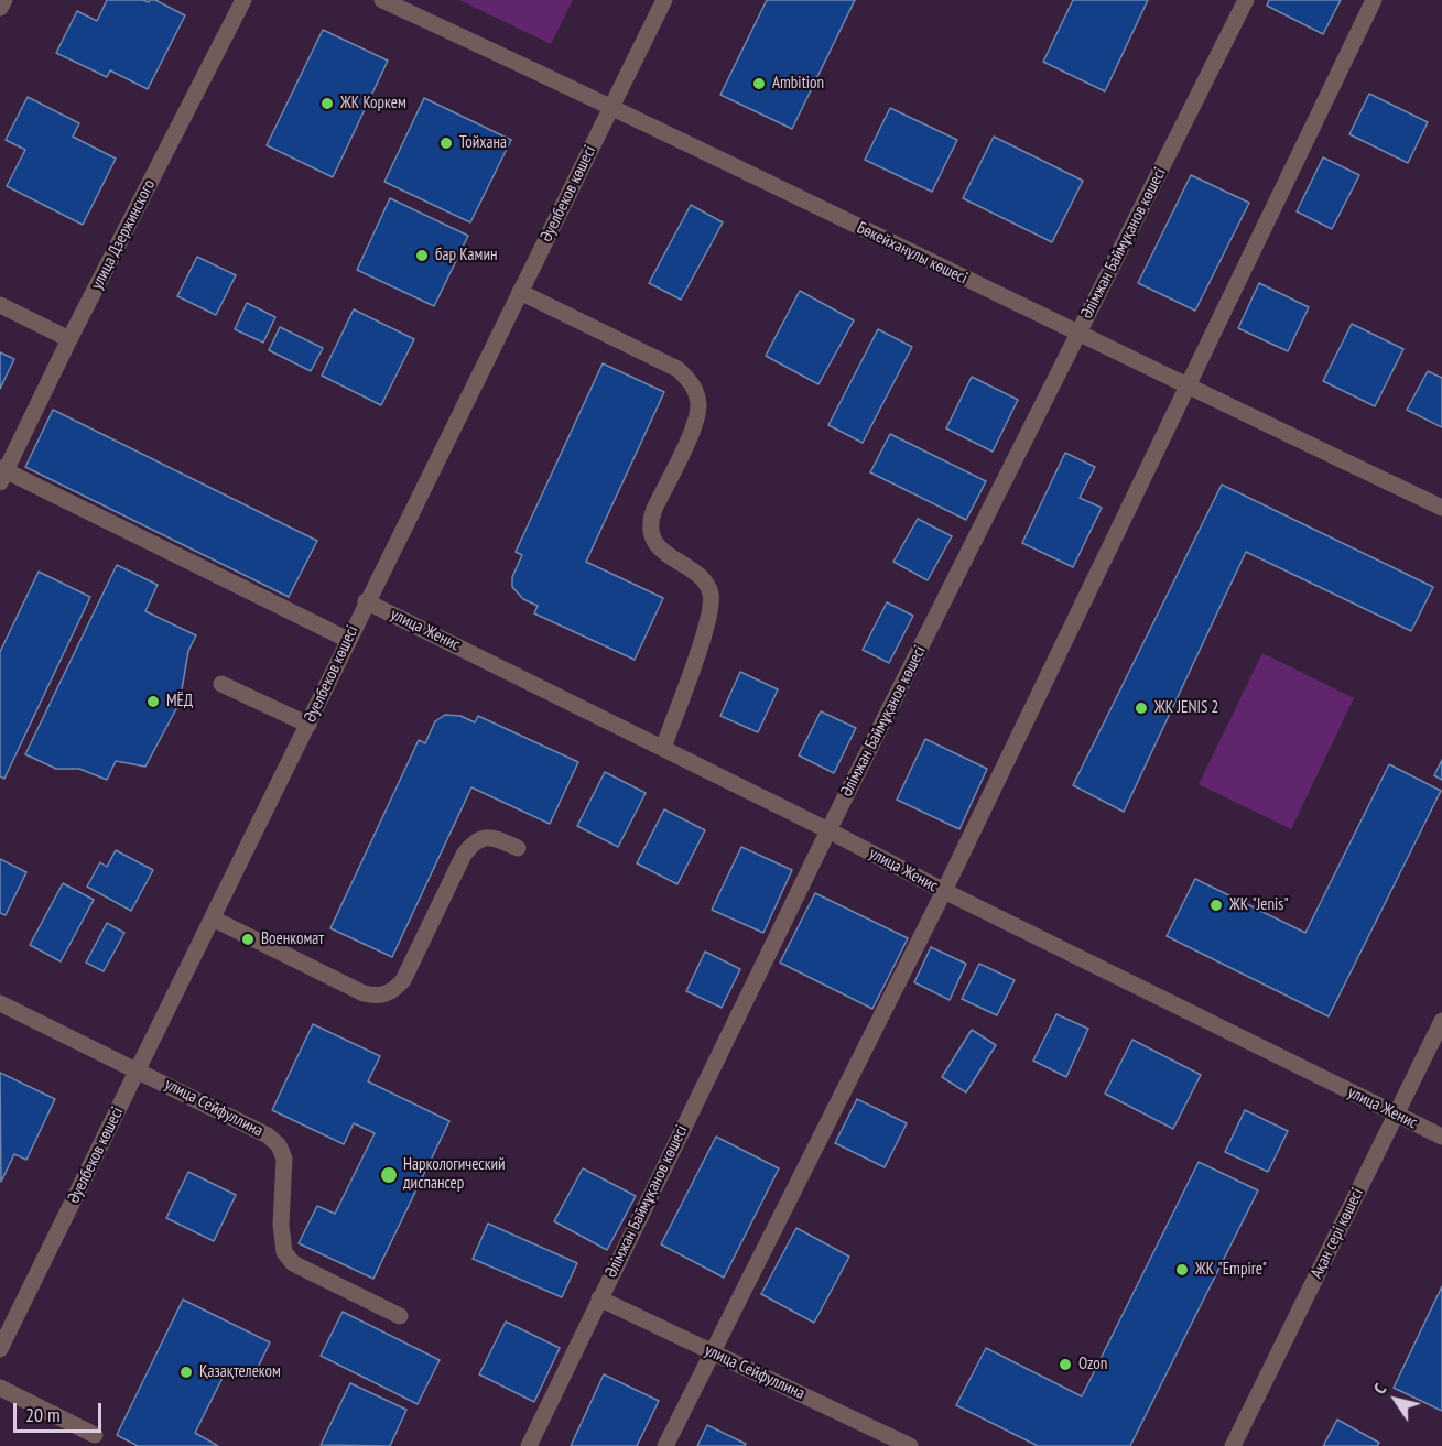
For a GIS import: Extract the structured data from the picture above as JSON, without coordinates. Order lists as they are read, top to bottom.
{
  "streets": {
    "street": [
      "Әуелбеков көшесі",
      "улица Дзержинского",
      "Әлімжан Баймұқанов көшесі",
      "Бөкейханұлы көшесі",
      "улица Женис",
      "улица Сейфуллина",
      "Ақан сері көшесі"
    ]
  },
  "crossings": [
    ["Әуелбеков көшесі", "Бөкейханұлы көшесі"],
    ["Әуелбеков көшесі", "улица Женис"],
    ["Әуелбеков көшесі", "улица Сейфуллина"],
    ["Әлімжан Баймұқанов көшесі", "Бөкейханұлы көшесі"],
    ["Әлімжан Баймұқанов көшесі", "улица Женис"],
    ["Әлімжан Баймұқанов көшесі", "улица Сейфуллина"],
    ["улица Женис", "Ақан сері көшесі"]
  ],
  "places": [
    "Ambition",
    "ЖК Коркем",
    "Тойхана",
    "бар Камин",
    "МЁД",
    "ЖК JENIS 2",
    "ЖК \"Jenis\"",
    "Военкомат",
    "Наркологический диспансер",
    "ЖК \"Empire\"",
    "Ozon",
    "Қазақтелеком"
  ],
  "scale_bar": "20 m",
  "north": "top left"
}
